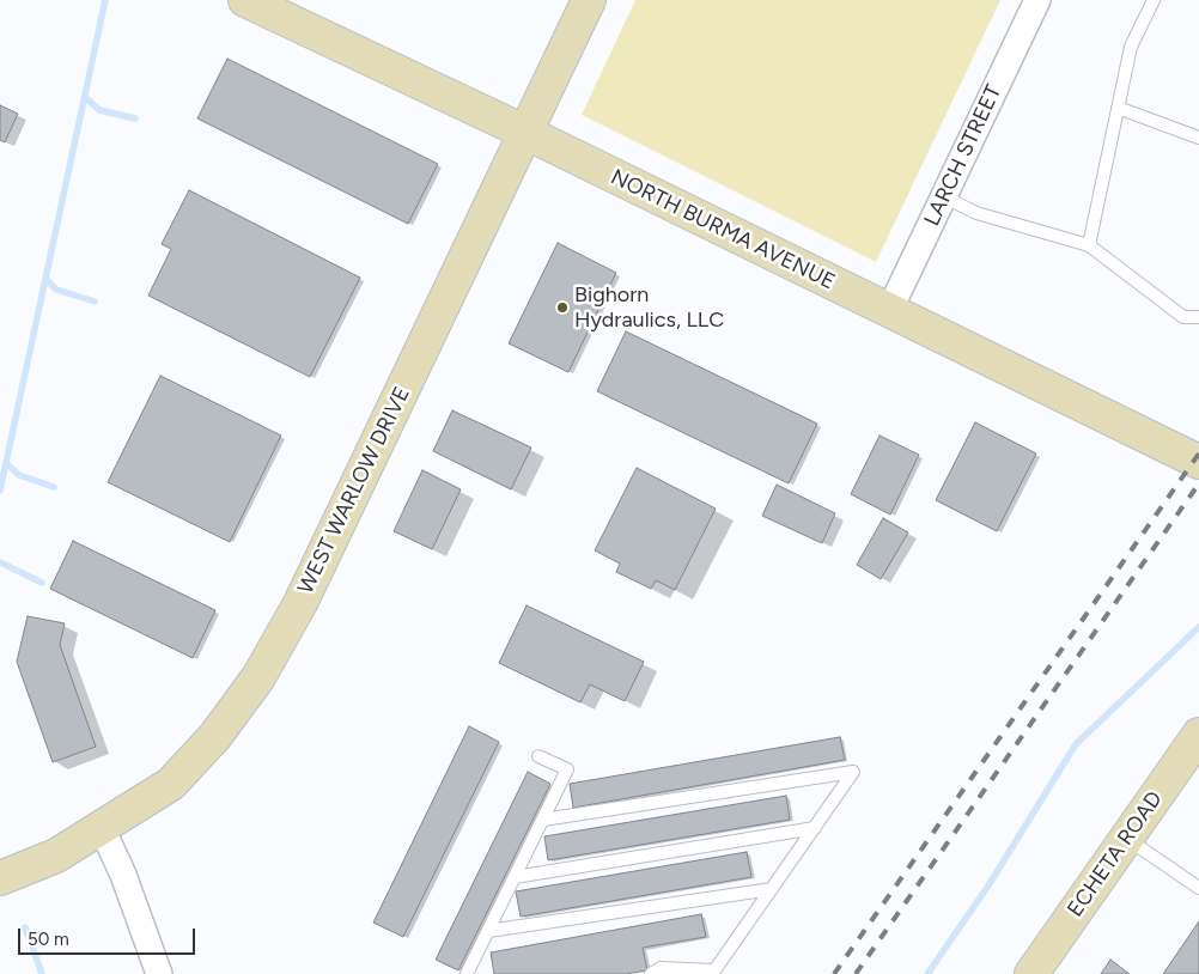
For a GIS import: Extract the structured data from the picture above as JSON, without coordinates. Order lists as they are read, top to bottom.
{
  "streets": {
    "street": [
      "LARCH STREET",
      "NORTH BURMA AVENUE",
      "WEST WARLOW DRIVE",
      "ECHETA ROAD"
    ]
  },
  "crossings": [
    ["LARCH STREET", "NORTH BURMA AVENUE"],
    ["NORTH BURMA AVENUE", "WEST WARLOW DRIVE"]
  ],
  "places": ["Bighorn Hydraulics, LLC"],
  "scale_bar": "50 m"
}
